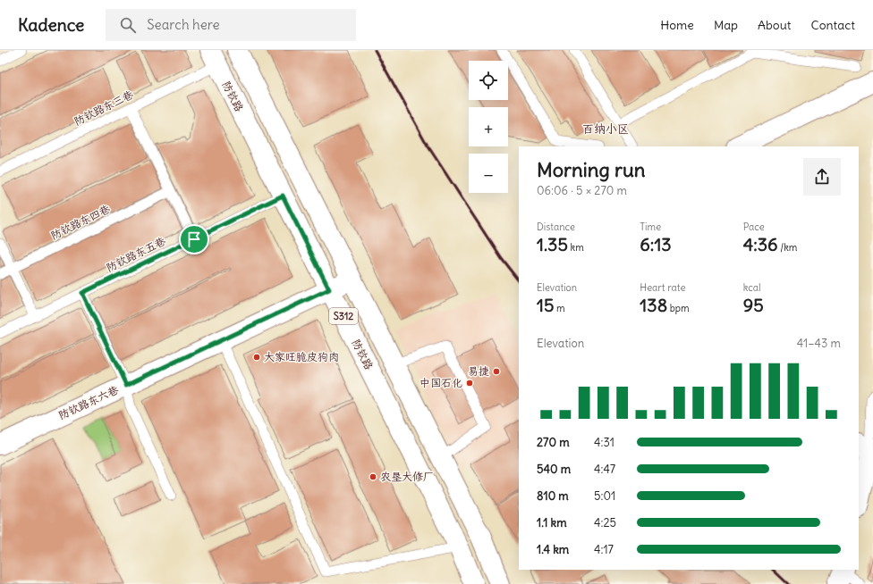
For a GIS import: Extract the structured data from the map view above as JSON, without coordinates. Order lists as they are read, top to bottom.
{
  "streets": {
    "main road": ["防钦路", "S312", "防钦路东六巷"],
    "lane": ["防钦路东三巷", "防钦路东四巷", "防钦路东五巷"]
  },
  "crossings": [
    ["防钦路", "防钦路东三巷"],
    ["防钦路", "防钦路东五巷"],
    ["防钦路", "防钦路东六巷"],
    ["S312", "防钦路东六巷"]
  ],
  "districts": ["百纳小区"],
  "places": [
    "大家旺脆皮狗肉",
    "易捷",
    "中国石化",
    "农垦大修厂"
  ],
  "page": {
    "header": "Kadence",
    "search": "Search here",
    "nav": [
      "Home",
      "Map",
      "About",
      "Contact"
    ],
    "map_buttons": ["+", "−"],
    "heading": ["Morning run", "06:06 · 5 × 270 m"],
    "stats": [
      ["Distance", "1.35 km"],
      ["Time", "6:13"],
      ["Pace", "4:36 /km"],
      ["Elevation", "15 m"],
      ["Heart rate", "138 bpm"],
      ["kcal", "95"]
    ],
    "chart": ["Elevation", "41–43 m"],
    "list": [
      {
        "name": "270 m",
        "note": "4:31"
      },
      {
        "name": "540 m",
        "note": "4:47"
      },
      {
        "name": "810 m",
        "note": "5:01"
      },
      {
        "name": "1.1 km",
        "note": "4:25"
      },
      {
        "name": "1.4 km",
        "note": "4:17"
      }
    ]
  }
}
